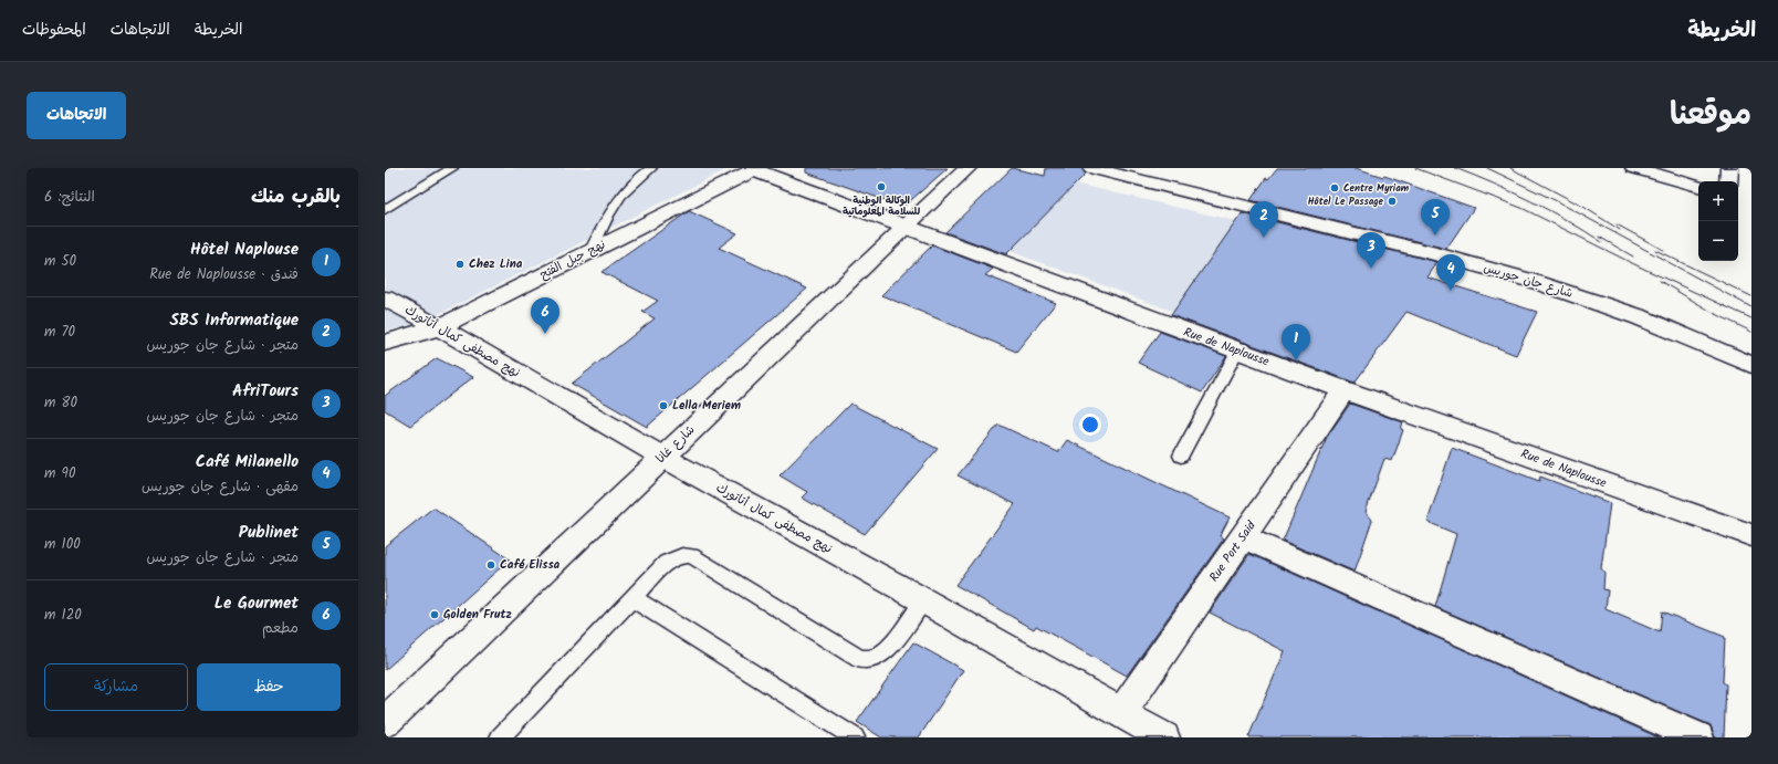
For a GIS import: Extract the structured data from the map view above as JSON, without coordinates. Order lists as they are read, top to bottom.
{
  "streets": {
    "street": [
      "نهج جبل الفتح",
      "شارع جان جوريس",
      "نهج مصطفى كمال أتاتورك",
      "Rue de Naplousse",
      "شارع غانا",
      "Rue Port Said"
    ]
  },
  "crossings": [
    ["نهج جبل الفتح", "نهج مصطفى كمال أتاتورك"],
    ["نهج جبل الفتح", "Rue de Naplousse"],
    ["نهج مصطفى كمال أتاتورك", "شارع غانا"],
    ["نهج مصطفى كمال أتاتورك", "Rue Port Said"],
    ["Rue de Naplousse", "شارع غانا"],
    ["Rue de Naplousse", "Rue Port Said"]
  ],
  "places": [
    "الوكالة الوطنية للسلامة المعلوماتية",
    "Centre Myriam",
    "Hôtel Le Passage",
    "Chez Lina",
    "Lella Meriem",
    "Café Elissa",
    "Golden Frutz"
  ],
  "page": {
    "header": "الخريطة",
    "nav": ["الخريطة", "الاتجاهات", "المحفوظات"],
    "title": "موقعنا",
    "buttons": [
      "الاتجاهات",
      ["حفظ", "مشاركة"]
    ],
    "heading": ["بالقرب منك", "النتائج: 6"],
    "map_buttons": ["+", "−"],
    "pins": [
      "5",
      "2",
      "3",
      "4",
      "6",
      "1"
    ],
    "list": [
      {
        "mark": "1",
        "name": "Hôtel Naplouse",
        "note": "فندق · Rue de Naplousse",
        "value": "50 m"
      },
      {
        "mark": "2",
        "name": "SBS Informatique",
        "note": "متجر · شارع جان جوريس",
        "value": "70 m"
      },
      {
        "mark": "3",
        "name": "AfriTours",
        "note": "متجر · شارع جان جوريس",
        "value": "80 m"
      },
      {
        "mark": "4",
        "name": "Café Milanello",
        "note": "مقهى · شارع جان جوريس",
        "value": "90 m"
      },
      {
        "mark": "5",
        "name": "Publinet",
        "note": "متجر · شارع جان جوريس",
        "value": "100 m"
      },
      {
        "mark": "6",
        "name": "Le Gourmet",
        "note": "مطعم",
        "value": "120 m"
      }
    ]
  }
}
